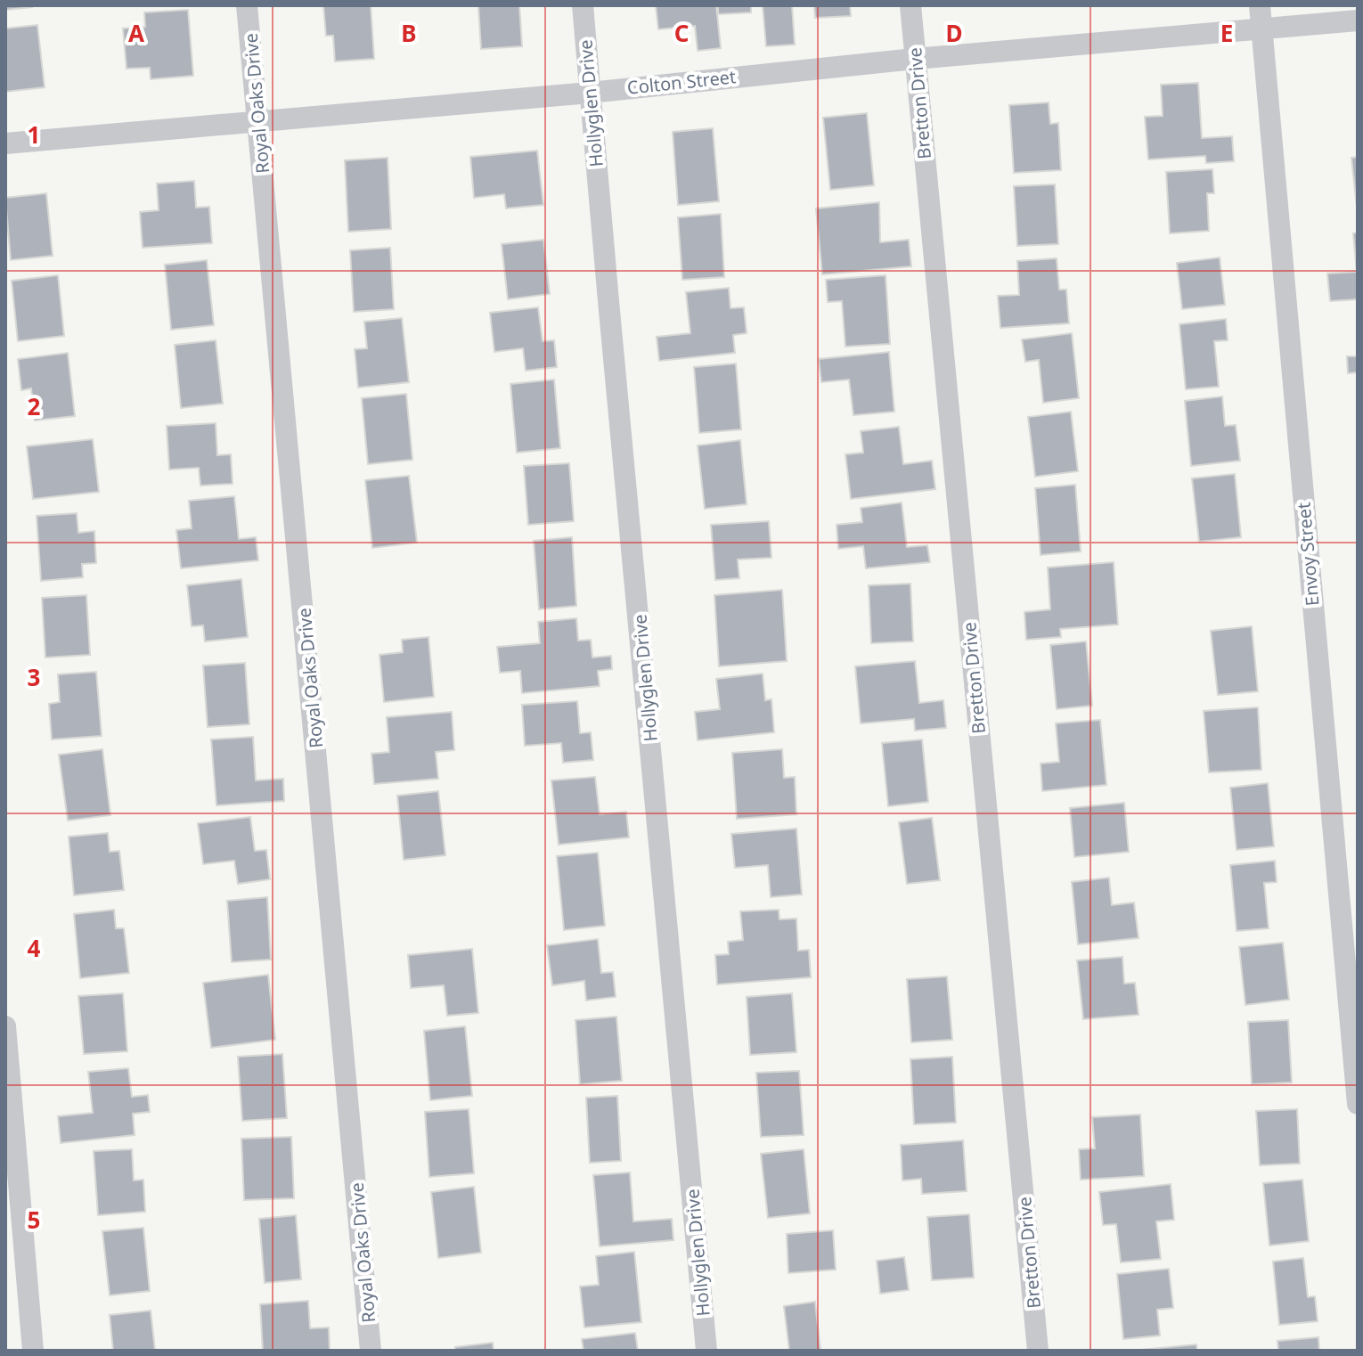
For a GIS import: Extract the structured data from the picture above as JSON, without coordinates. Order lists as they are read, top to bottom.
{
  "streets": {
    "street": [
      "Colton Street",
      "Royal Oaks Drive",
      "Hollyglen Drive",
      "Bretton Drive",
      "Envoy Street"
    ]
  },
  "crossings": [
    ["Colton Street", "Royal Oaks Drive"],
    ["Colton Street", "Hollyglen Drive"],
    ["Colton Street", "Bretton Drive"],
    ["Colton Street", "Envoy Street"]
  ],
  "grid": {
    "columns": [
      "A",
      "B",
      "C",
      "D",
      "E"
    ],
    "rows": [
      "1",
      "2",
      "3",
      "4",
      "5"
    ]
  }
}
